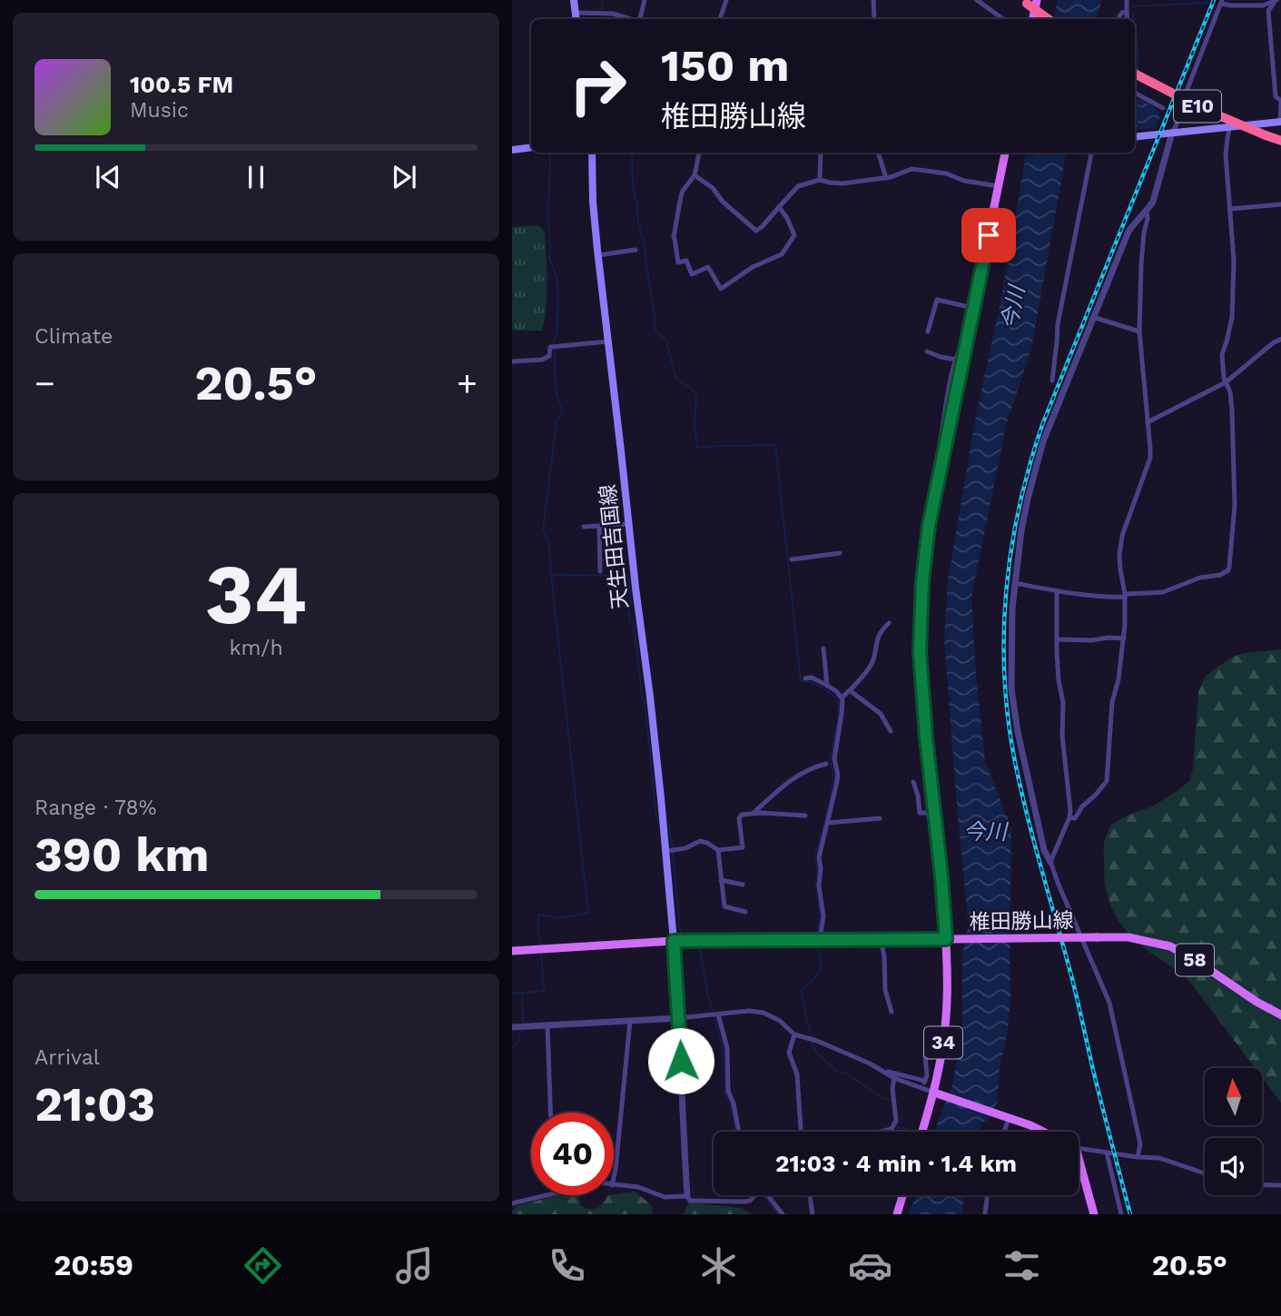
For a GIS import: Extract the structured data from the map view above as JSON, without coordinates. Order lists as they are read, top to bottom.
{
  "streets": {
    "highway": ["E10"],
    "main road": [
      "天生田吉国線",
      "椎田勝山線",
      "58",
      "34"
    ]
  },
  "crossings": [
    ["天生田吉国線", "椎田勝山線"],
    ["椎田勝山線", "34"]
  ],
  "water": ["今川"],
  "north": "top",
  "page": {
    "turn": ["150 m", "椎田勝山線"],
    "song": ["100.5 FM", "Music"],
    "tile": [
      "Climate",
      ["34", "km/h"],
      ["Range · 78%", "390 km"],
      ["Arrival", "21:03"]
    ],
    "heat": ["−", "20.5°", "+"],
    "limit": "40",
    "trip": "21:03 · 4 min · 1.4 km",
    "tabs": ["20:59", "20.5°"]
  }
}
